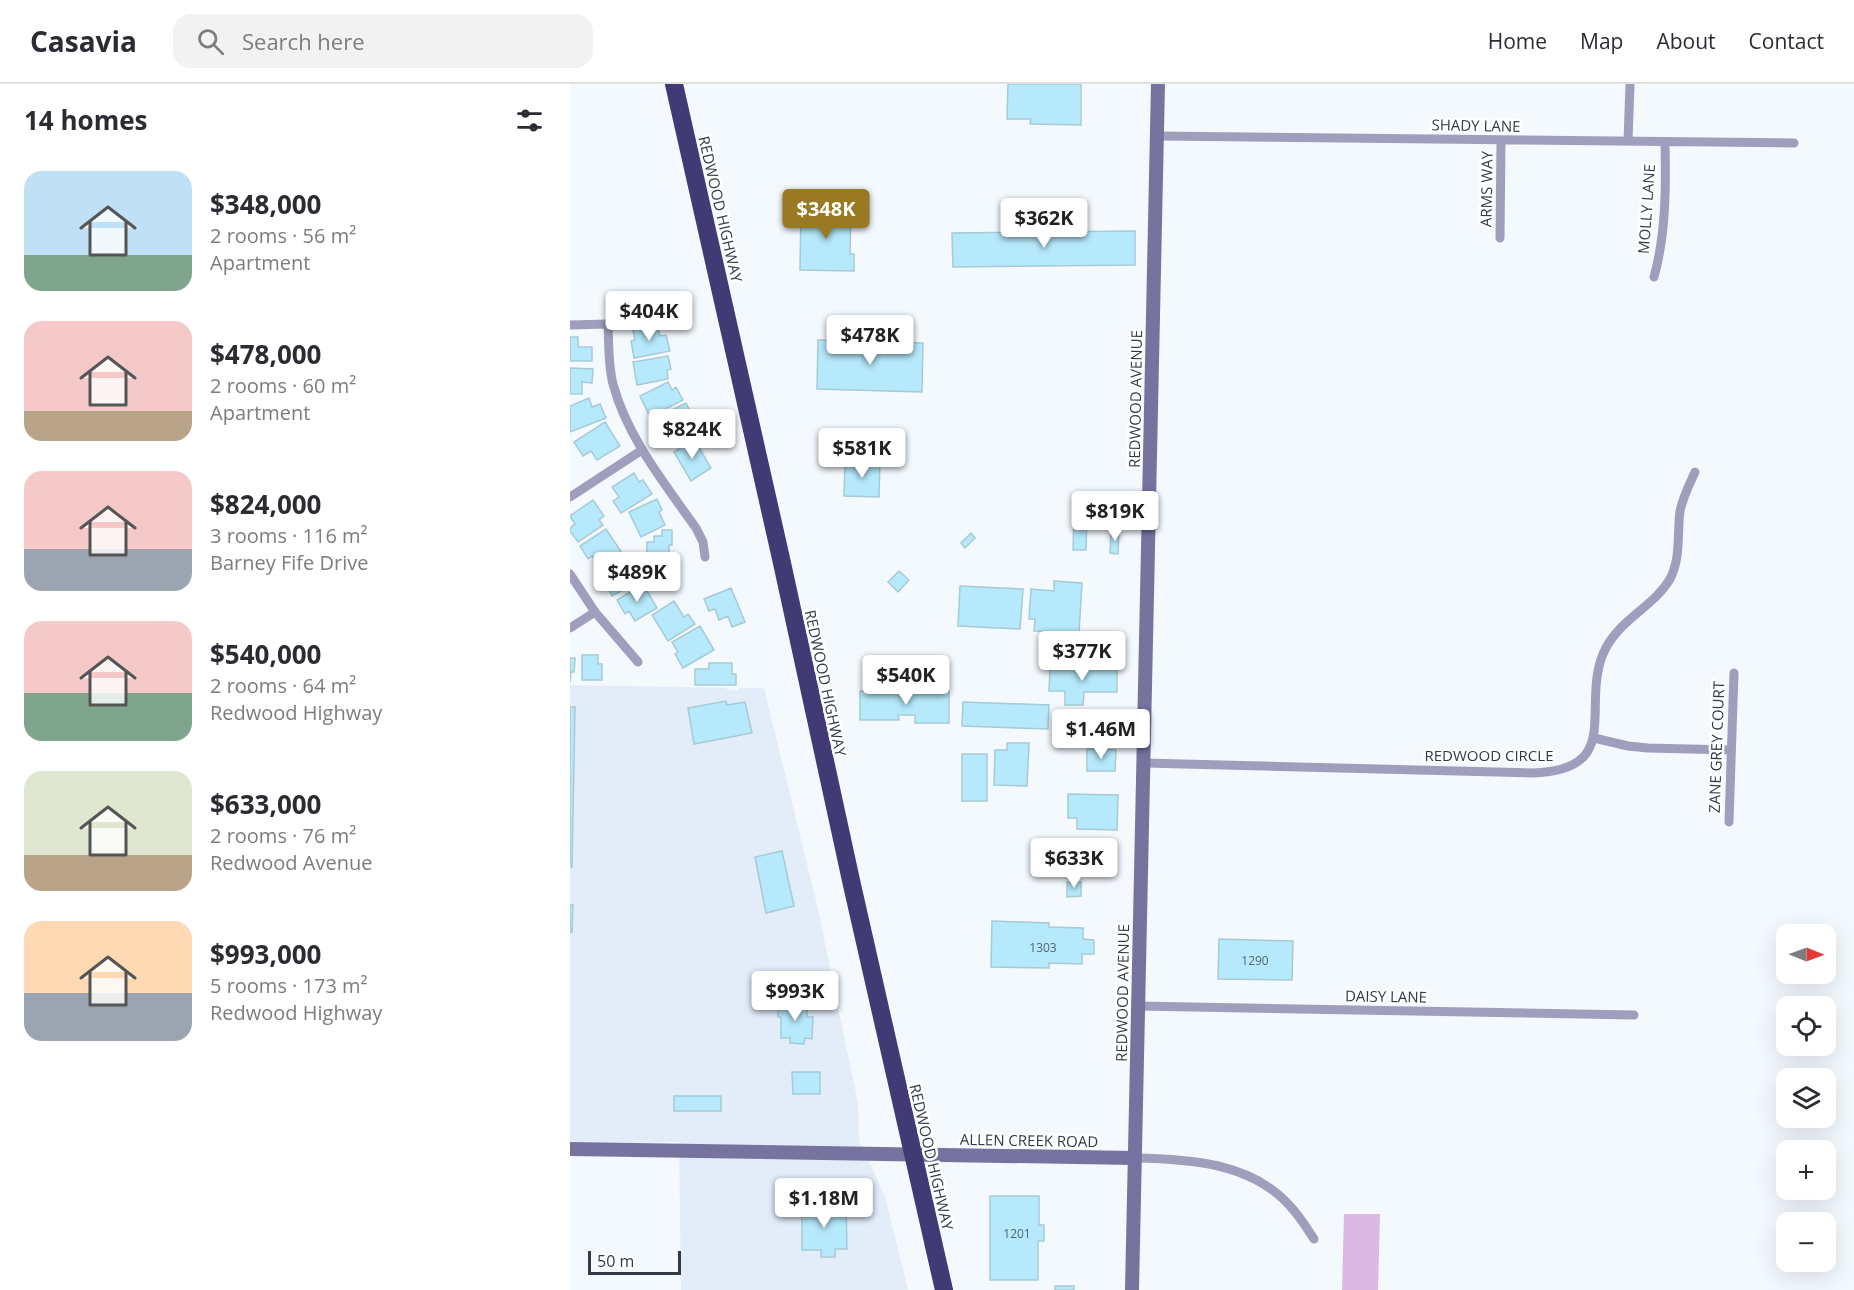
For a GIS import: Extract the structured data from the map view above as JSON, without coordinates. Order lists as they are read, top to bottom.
{
  "streets": {
    "highway": ["REDWOOD HIGHWAY"],
    "main road": ["REDWOOD AVENUE", "ALLEN CREEK ROAD"],
    "street": [
      "SHADY LANE",
      "ARMS WAY",
      "MOLLY LANE",
      "ZANE GREY COURT",
      "REDWOOD CIRCLE",
      "DAISY LANE"
    ]
  },
  "crossings": [
    ["SHADY LANE", "ARMS WAY"],
    ["SHADY LANE", "MOLLY LANE"],
    ["SHADY LANE", "REDWOOD AVENUE"],
    ["REDWOOD HIGHWAY", "ALLEN CREEK ROAD"],
    ["REDWOOD AVENUE", "REDWOOD CIRCLE"],
    ["REDWOOD AVENUE", "DAISY LANE"],
    ["REDWOOD AVENUE", "ALLEN CREEK ROAD"]
  ],
  "house_numbers": ["1303", "1290", "1201"],
  "scale_bar": "50 m",
  "north": "right",
  "page": {
    "header": "Casavia",
    "search": "Search here",
    "nav": [
      "Home",
      "Map",
      "About",
      "Contact"
    ],
    "heading": "14 homes",
    "list": [
      {
        "name": "$348,000",
        "note": "2 rooms · 56 m² · Apartment"
      },
      {
        "name": "$478,000",
        "note": "2 rooms · 60 m² · Apartment"
      },
      {
        "name": "$824,000",
        "note": "3 rooms · 116 m² · Barney Fife Drive"
      },
      {
        "name": "$540,000",
        "note": "2 rooms · 64 m² · Redwood Highway"
      },
      {
        "name": "$633,000",
        "note": "2 rooms · 76 m² · Redwood Avenue"
      },
      {
        "name": "$993,000",
        "note": "5 rooms · 173 m² · Redwood Highway"
      }
    ],
    "price": [
      "$348K",
      "$362K",
      "$404K",
      "$478K",
      "$824K",
      "$581K",
      "$819K",
      "$489K",
      "$377K",
      "$540K",
      "$1.46M",
      "$633K",
      "$993K",
      "$1.18M"
    ],
    "map_buttons": ["+", "−"],
    "scale": "50 m"
  }
}
